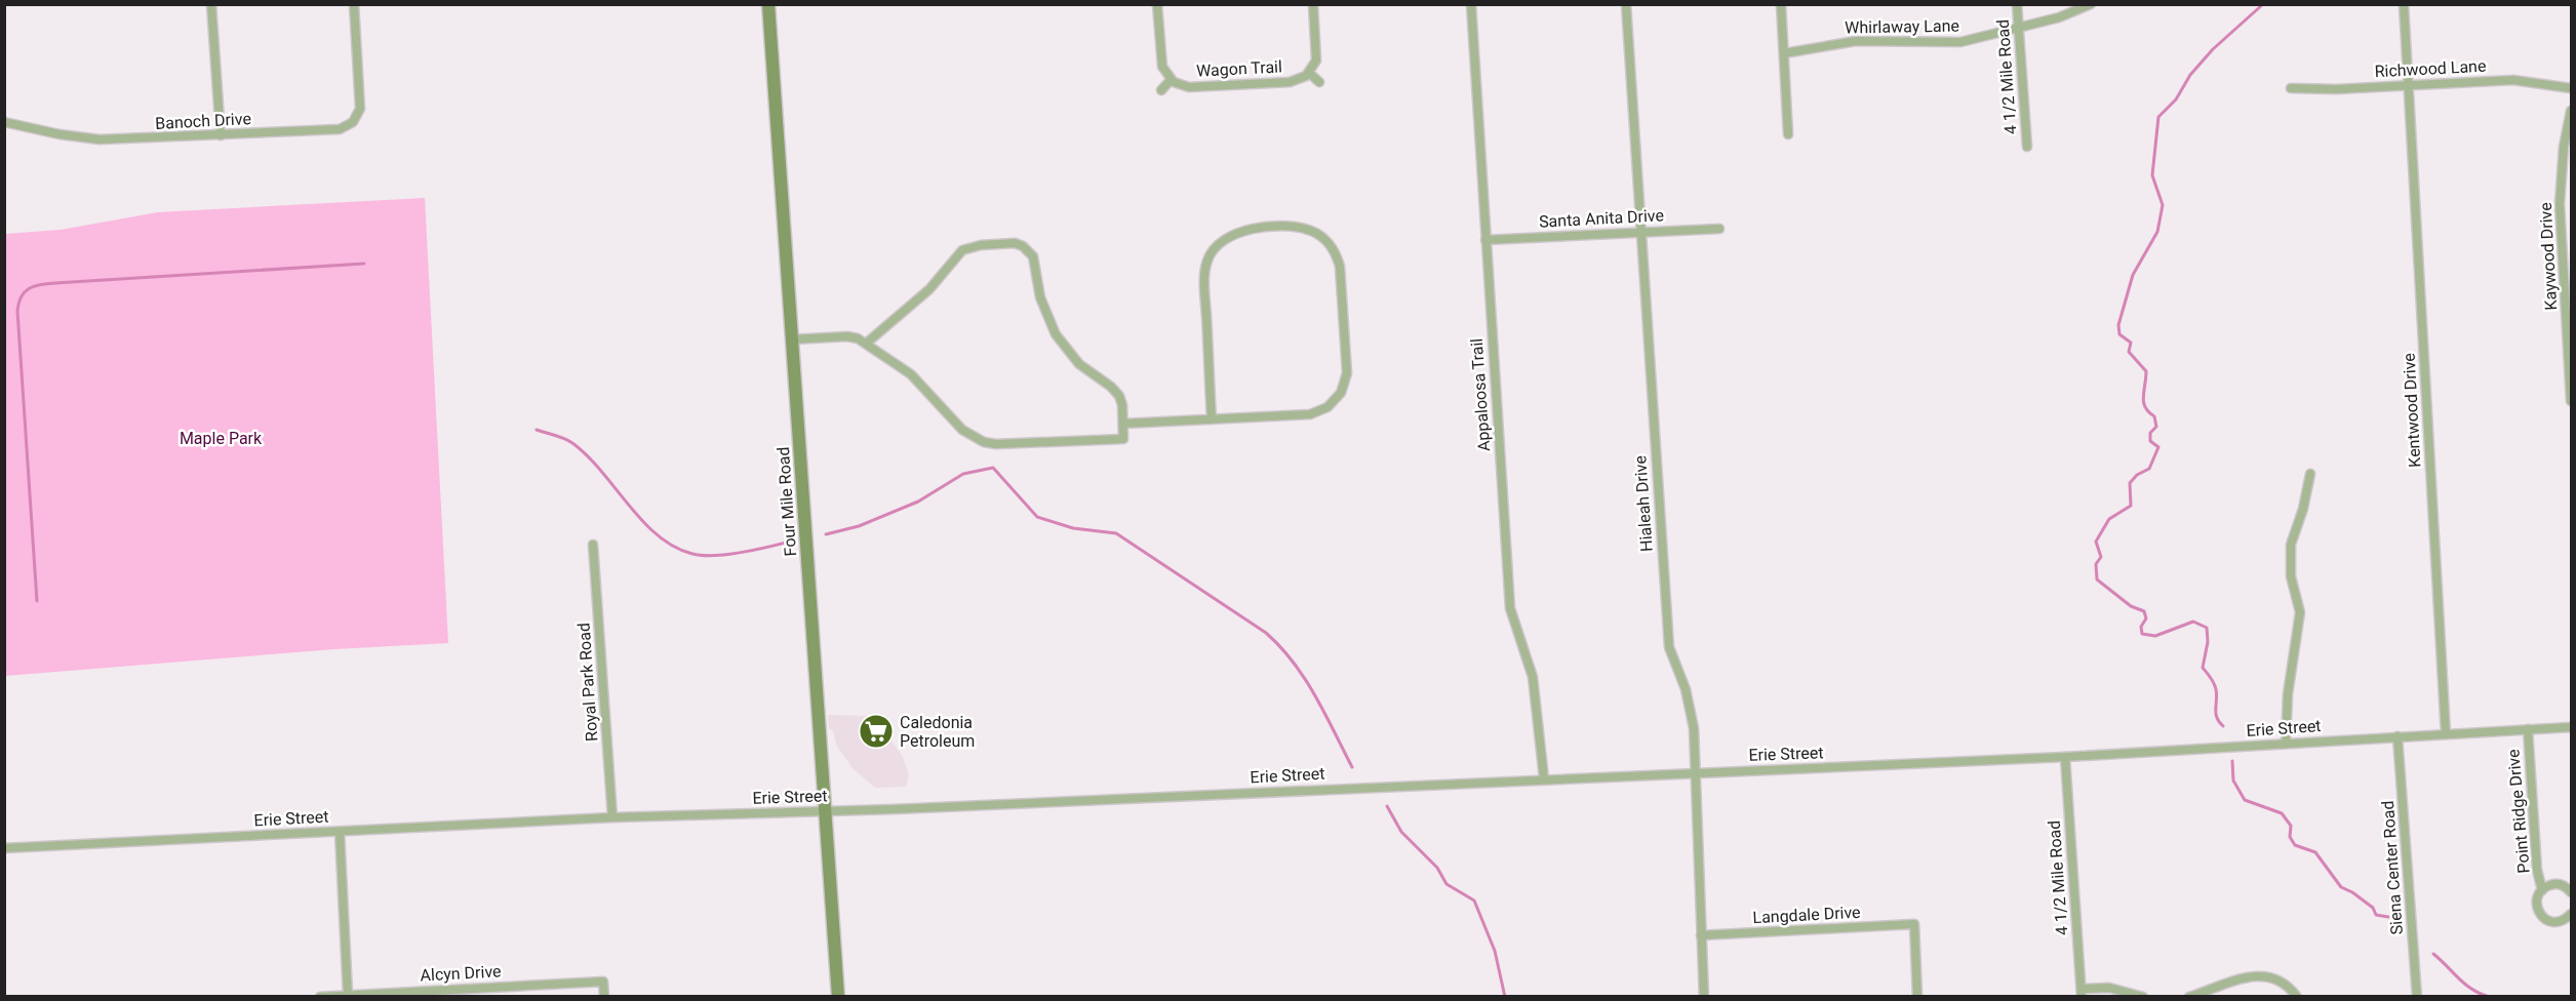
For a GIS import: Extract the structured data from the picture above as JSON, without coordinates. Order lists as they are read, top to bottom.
{
  "streets": {
    "main road": ["Four Mile Road"],
    "street": [
      "Whirlaway Lane",
      "Wagon Trail",
      "Richwood Lane",
      "4 1/2 Mile Road",
      "Banoch Drive",
      "Santa Anita Drive",
      "Kaywood Drive",
      "Appaloosa Trail",
      "Kentwood Drive",
      "Hialeah Drive",
      "Royal Park Road",
      "Erie Street",
      "Point Ridge Drive",
      "Siena Center Road",
      "Langdale Drive",
      "Alcyn Drive"
    ]
  },
  "crossings": [
    ["Whirlaway Lane", "4 1/2 Mile Road"],
    ["Richwood Lane", "Kentwood Drive"],
    ["4 1/2 Mile Road", "Erie Street"],
    ["Santa Anita Drive", "Appaloosa Trail"],
    ["Santa Anita Drive", "Hialeah Drive"],
    ["Appaloosa Trail", "Erie Street"],
    ["Kentwood Drive", "Erie Street"],
    ["Four Mile Road", "Erie Street"],
    ["Hialeah Drive", "Erie Street"],
    ["Hialeah Drive", "Langdale Drive"],
    ["Royal Park Road", "Erie Street"],
    ["Erie Street", "Point Ridge Drive"],
    ["Erie Street", "Siena Center Road"]
  ],
  "parks": ["Maple Park"],
  "places": {
    "supermarket": ["Caledonia Petroleum"]
  }
}
